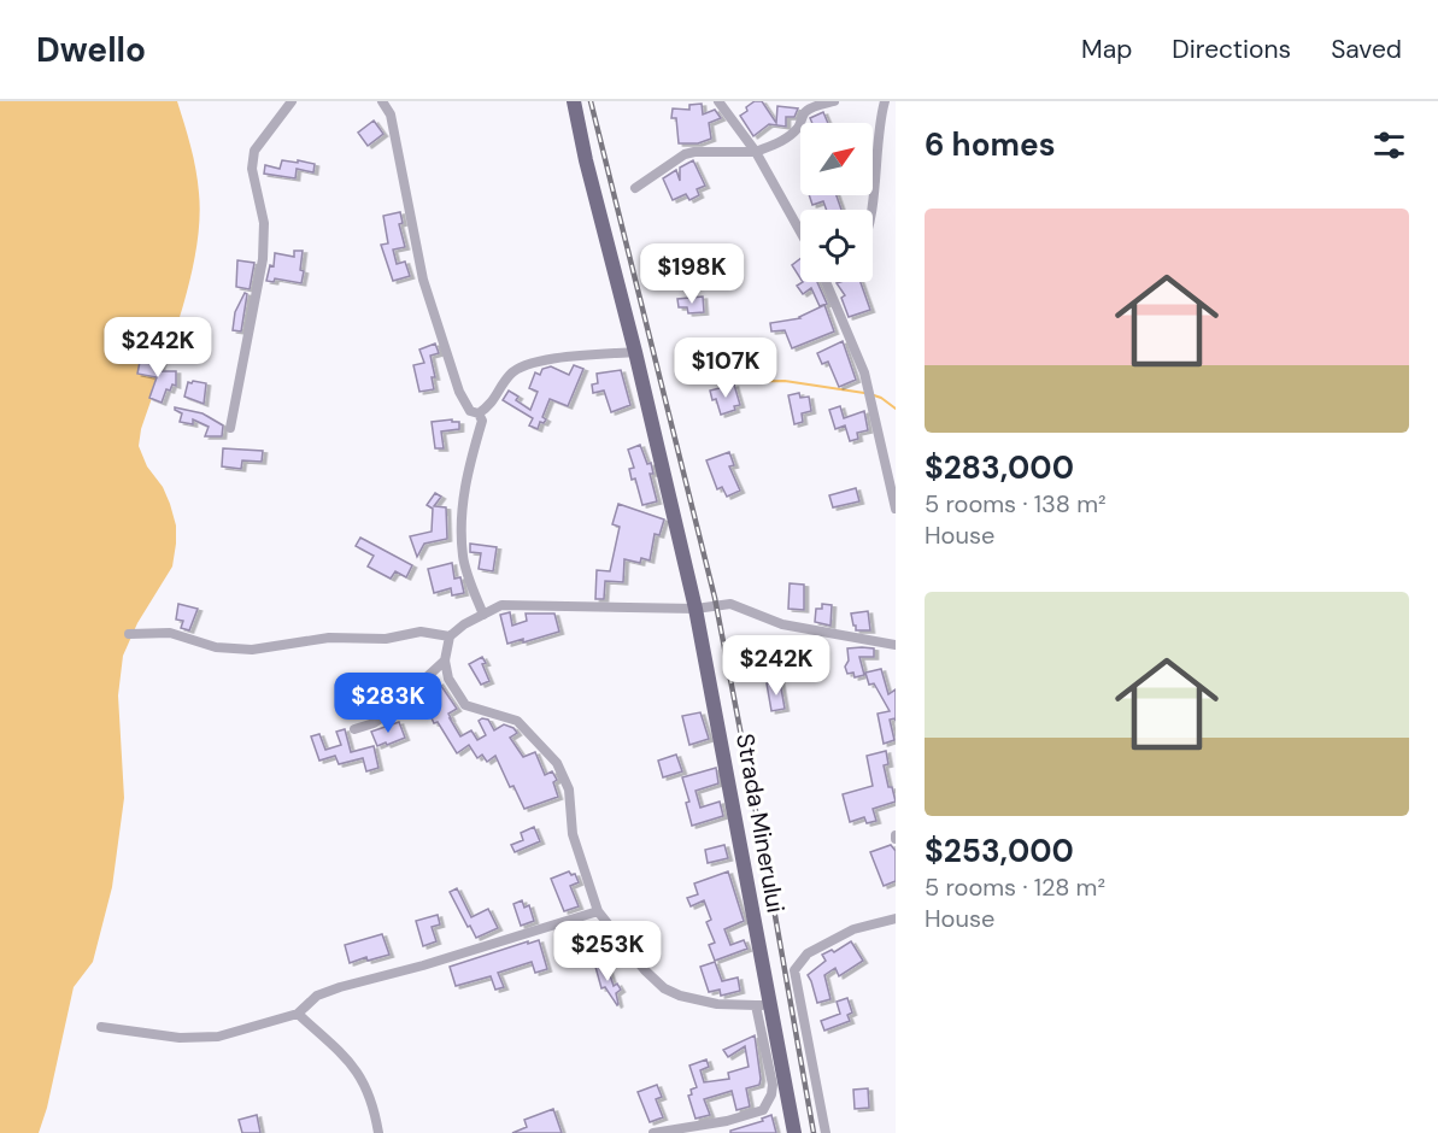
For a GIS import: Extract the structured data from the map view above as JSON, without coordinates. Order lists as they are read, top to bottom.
{
  "streets": {
    "main road": ["Strada Minerului"]
  },
  "north": "top right",
  "page": {
    "header": "Dwello",
    "nav": ["Map", "Directions", "Saved"],
    "heading": "6 homes",
    "list": [
      {
        "name": "$283,000",
        "note": "5 rooms · 138 m² · House"
      },
      {
        "name": "$253,000",
        "note": "5 rooms · 128 m² · House"
      }
    ],
    "price": [
      "$198K",
      "$242K",
      "$107K",
      "$242K",
      "$283K",
      "$253K"
    ]
  }
}
